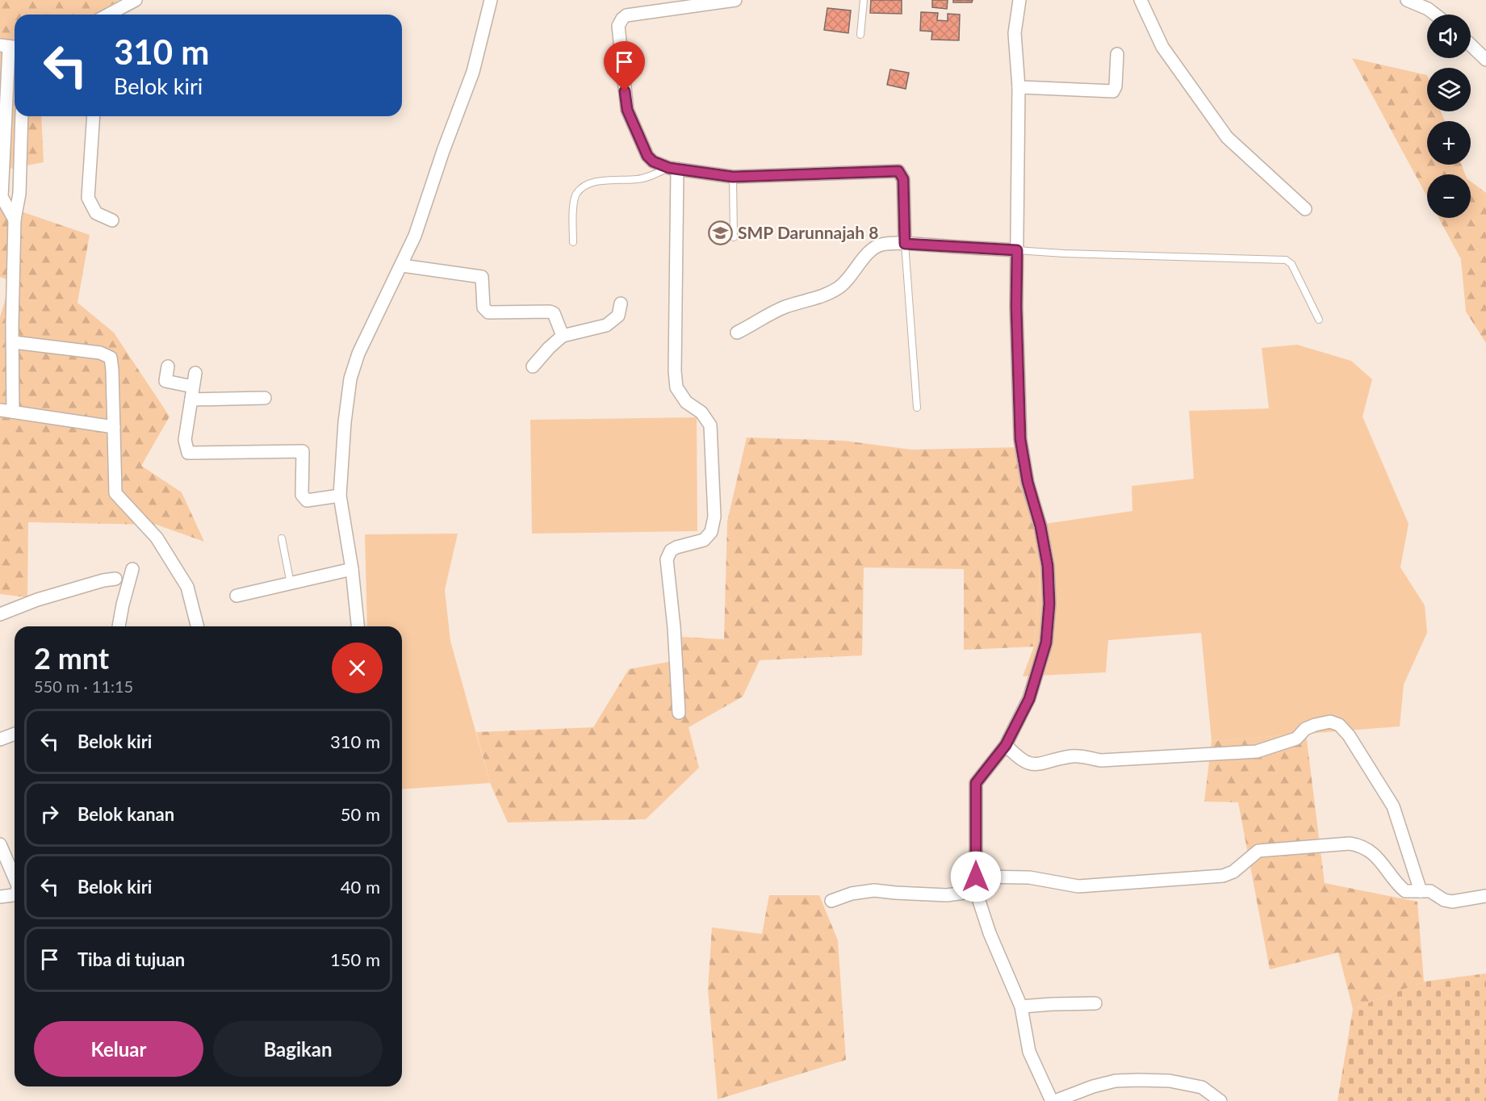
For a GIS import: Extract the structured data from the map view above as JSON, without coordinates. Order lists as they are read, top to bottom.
{
  "places": {
    "school or university": ["SMP Darunnajah 8"]
  },
  "page": {
    "map_buttons": ["+", "−"],
    "turn": ["310 m", "Belok kiri"],
    "heading": ["2 mnt", "550 m · 11:15"],
    "list": [
      {
        "name": "Belok kiri",
        "value": "310 m"
      },
      {
        "name": "Belok kanan",
        "value": "50 m"
      },
      {
        "name": "Belok kiri",
        "value": "40 m"
      },
      {
        "name": "Tiba di tujuan",
        "value": "150 m"
      }
    ],
    "buttons": ["Keluar", "Bagikan"]
  }
}
